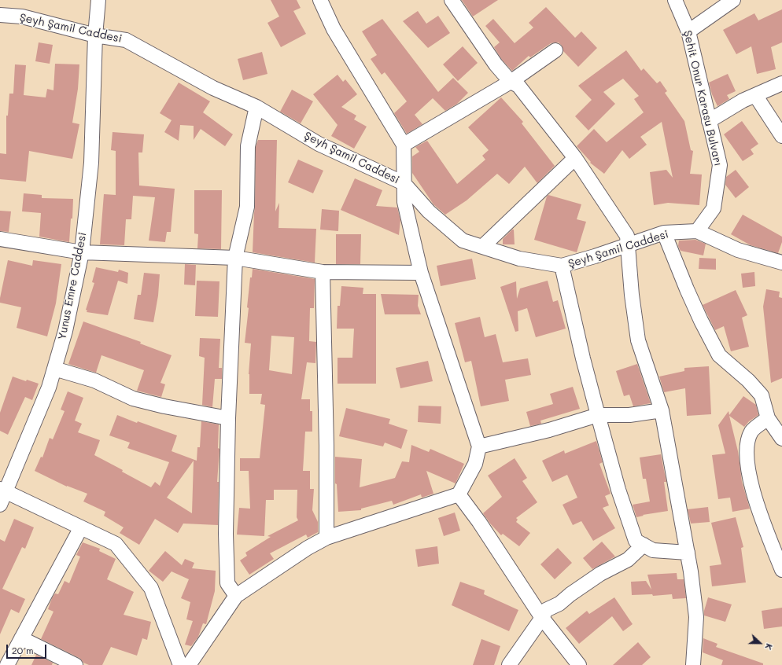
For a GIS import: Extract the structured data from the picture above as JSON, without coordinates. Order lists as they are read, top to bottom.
{
  "streets": {
    "street": ["Şeyh Şamil Caddesi", "Şehit Onur Karasu Bulvarı", "Yunus Emre Caddesi"]
  },
  "crossings": [
    ["Şeyh Şamil Caddesi", "Şehit Onur Karasu Bulvarı"],
    ["Şeyh Şamil Caddesi", "Yunus Emre Caddesi"]
  ],
  "scale_bar": "20 m",
  "north": "right"
}
